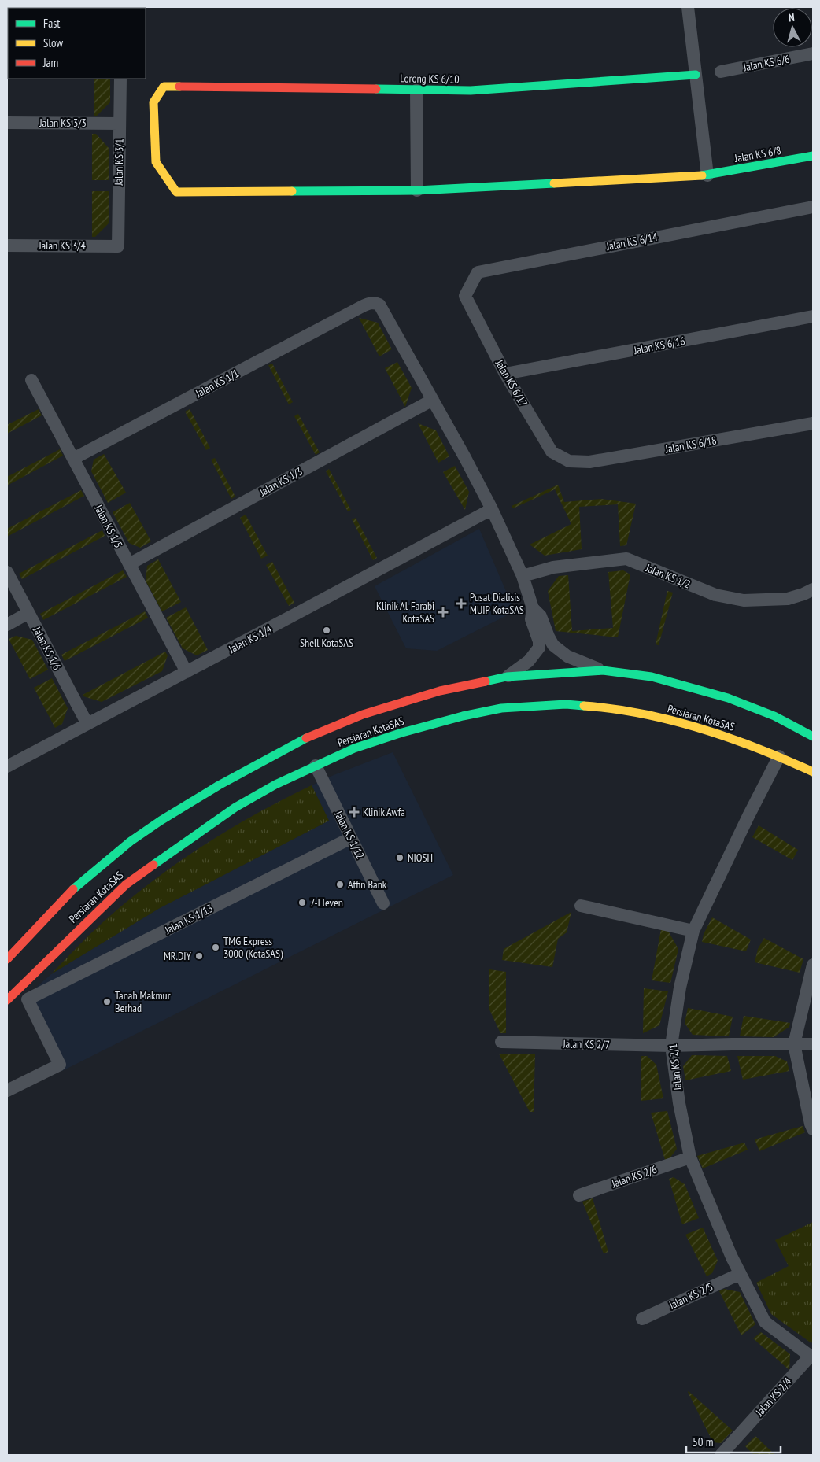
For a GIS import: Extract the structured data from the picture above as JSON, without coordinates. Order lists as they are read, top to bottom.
{
  "streets": {
    "main road": ["Lorong KS 6/10", "Jalan KS 6/8", "Persiaran KotaSAS"],
    "street": [
      "Jalan KS 6/6",
      "Jalan KS 3/3",
      "Jalan KS 3/1",
      "Jalan KS 6/14",
      "Jalan KS 3/4",
      "Jalan KS 6/16",
      "Jalan KS 1/1",
      "Jalan KS 6/17",
      "Jalan KS 6/18",
      "Jalan KS 1/3",
      "Jalan KS 1/5",
      "Jalan KS 1/2",
      "Jalan KS 1/4",
      "Jalan KS 1/6",
      "Jalan KS 1/12",
      "Jalan KS 1/13",
      "Jalan KS 2/7",
      "Jalan KS 2/1",
      "Jalan KS 2/6",
      "Jalan KS 2/5",
      "Jalan KS 2/4"
    ]
  },
  "crossings": [
    ["Lorong KS 6/10", "Jalan KS 6/8"],
    ["Jalan KS 3/3", "Jalan KS 3/1"],
    ["Jalan KS 3/1", "Jalan KS 3/4"],
    ["Jalan KS 6/14", "Jalan KS 6/17"],
    ["Jalan KS 6/16", "Jalan KS 6/17"],
    ["Jalan KS 1/1", "Jalan KS 1/3"],
    ["Jalan KS 1/1", "Jalan KS 1/5"],
    ["Jalan KS 6/17", "Jalan KS 6/18"],
    ["Jalan KS 1/3", "Jalan KS 1/5"],
    ["Jalan KS 1/5", "Jalan KS 1/4"],
    ["Jalan KS 1/4", "Jalan KS 1/6"],
    ["Persiaran KotaSAS", "Jalan KS 1/12"],
    ["Persiaran KotaSAS", "Jalan KS 2/1"],
    ["Jalan KS 1/12", "Jalan KS 1/13"],
    ["Jalan KS 2/7", "Jalan KS 2/1"],
    ["Jalan KS 2/1", "Jalan KS 2/6"],
    ["Jalan KS 2/1", "Jalan KS 2/5"],
    ["Jalan KS 2/1", "Jalan KS 2/4"]
  ],
  "places": {
    "health": ["Pusat Dialisis MUIP KotaSAS", "Klinik Al-Farabi KotaSAS", "Klinik Awfa"],
    "other": [
      "Shell KotaSAS",
      "NIOSH",
      "Affin Bank",
      "7-Eleven",
      "TMG Express 3000 (KotaSAS)",
      "MR.DIY",
      "Tanah Makmur Berhad"
    ]
  },
  "legend": ["Fast", "Slow", "Jam"],
  "scale_bar": "50 m",
  "north": "top"
}
